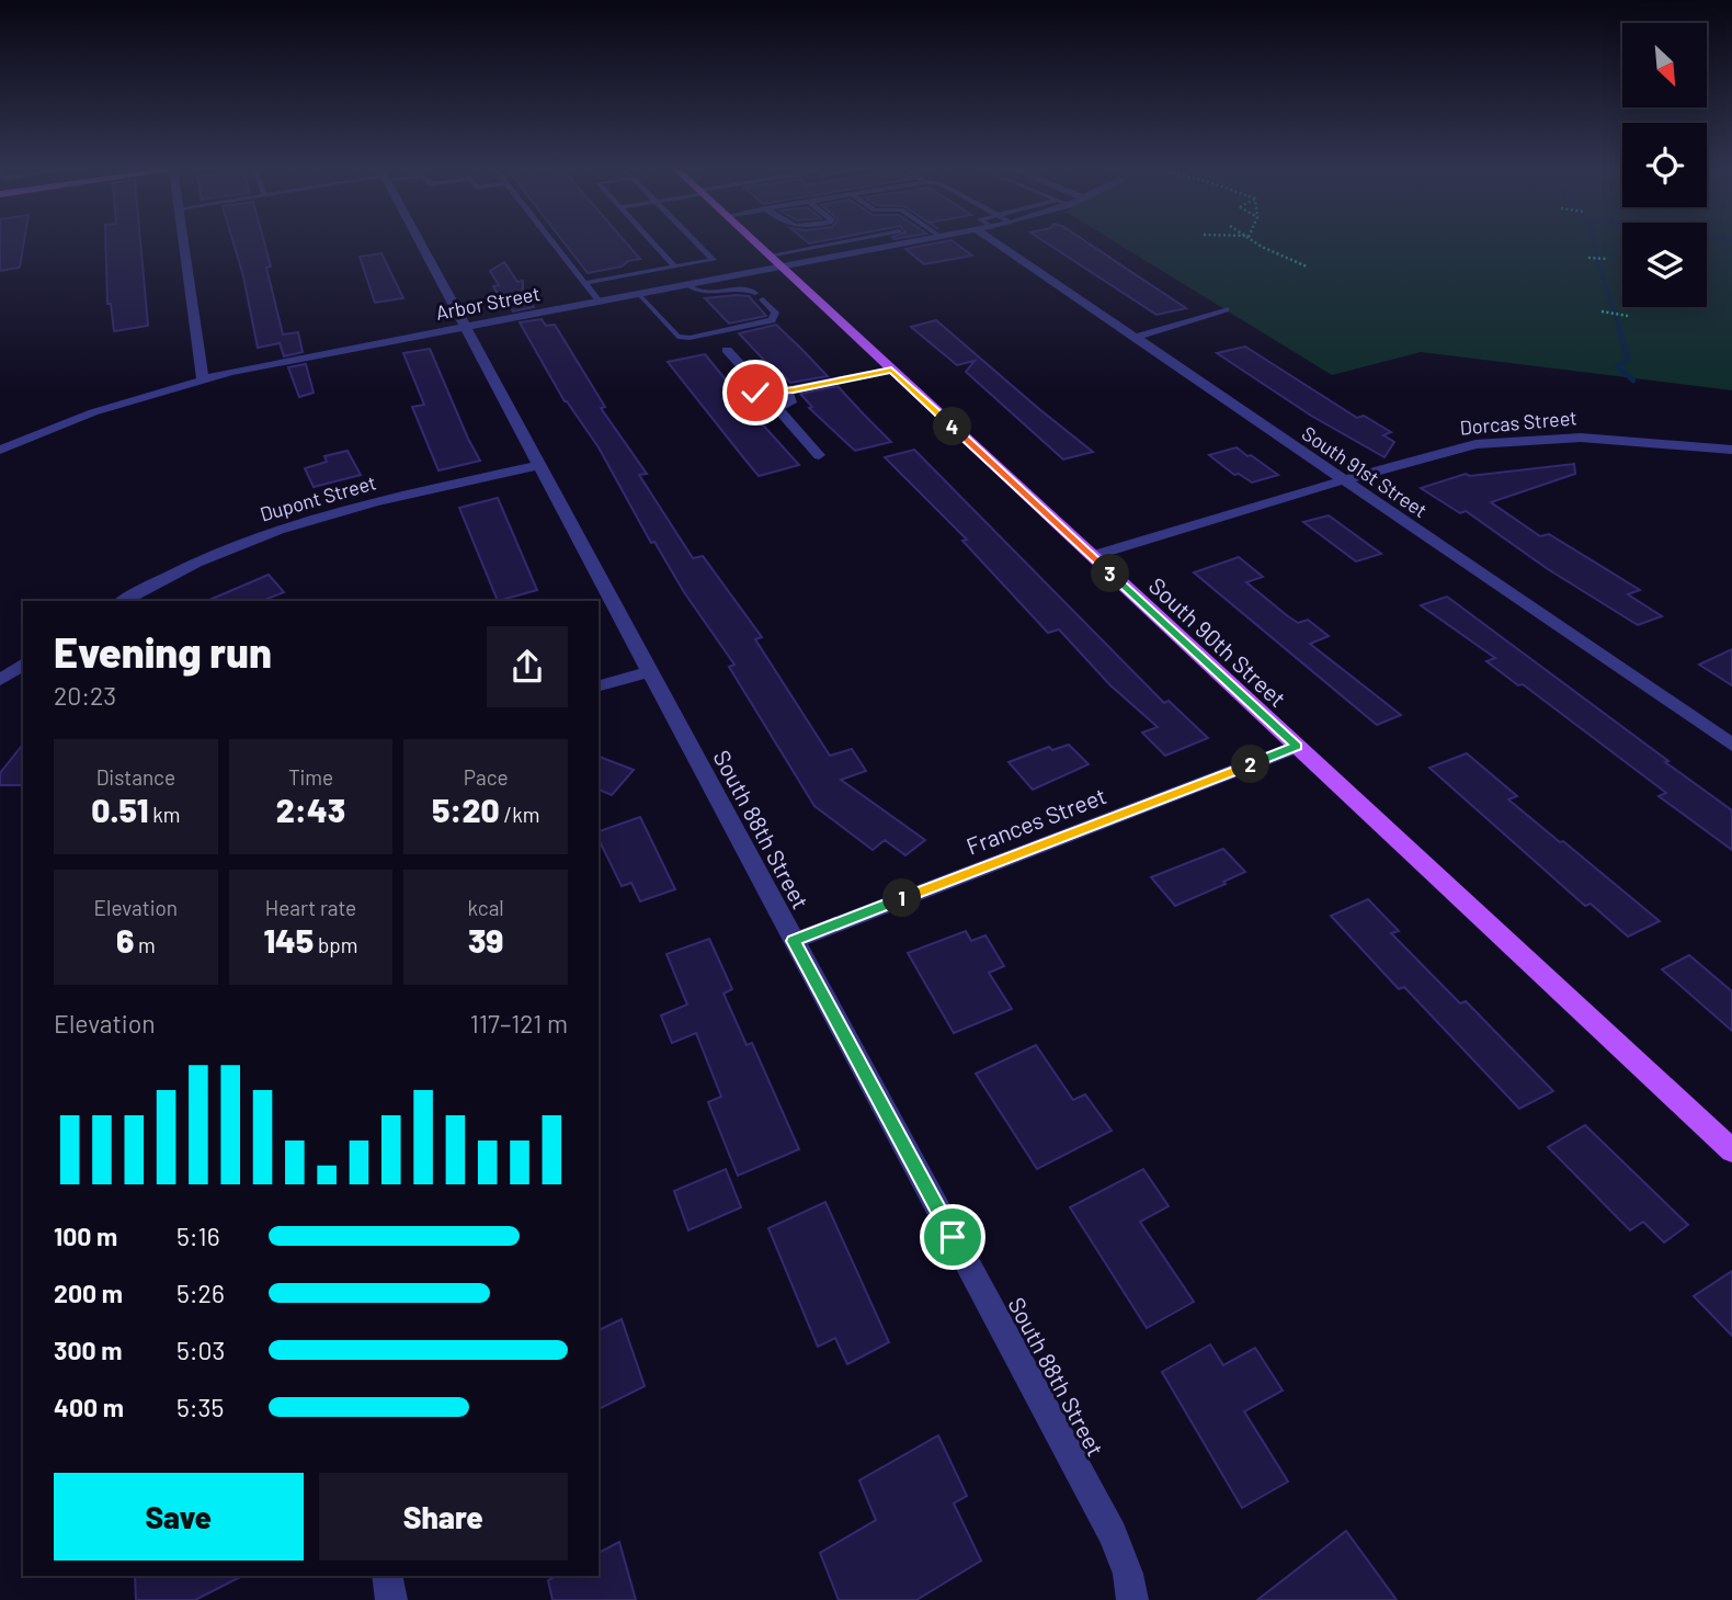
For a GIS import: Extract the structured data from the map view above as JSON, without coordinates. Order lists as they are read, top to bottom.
{
  "streets": {
    "main road": ["South 90th Street"],
    "street": [
      "Arbor Street",
      "Dorcas Street",
      "South 91st Street",
      "Dupont Street",
      "Frances Street",
      "South 88th Street"
    ]
  },
  "crossings": [
    ["Arbor Street", "South 90th Street"],
    ["Arbor Street", "South 88th Street"],
    ["Dorcas Street", "South 91st Street"],
    ["Dorcas Street", "South 90th Street"],
    ["Dupont Street", "South 88th Street"],
    ["South 90th Street", "Frances Street"],
    ["Frances Street", "South 88th Street"]
  ],
  "north": "bottom right",
  "page": {
    "pins": [
      "4",
      "3",
      "2",
      "1"
    ],
    "heading": ["Evening run", "20:23"],
    "stats": [
      ["Distance", "0.51 km"],
      ["Time", "2:43"],
      ["Pace", "5:20 /km"],
      ["Elevation", "6 m"],
      ["Heart rate", "145 bpm"],
      ["kcal", "39"]
    ],
    "chart": ["Elevation", "117–121 m"],
    "list": [
      {
        "name": "100 m",
        "note": "5:16"
      },
      {
        "name": "200 m",
        "note": "5:26"
      },
      {
        "name": "300 m",
        "note": "5:03"
      },
      {
        "name": "400 m",
        "note": "5:35"
      }
    ],
    "buttons": ["Save", "Share"]
  }
}
